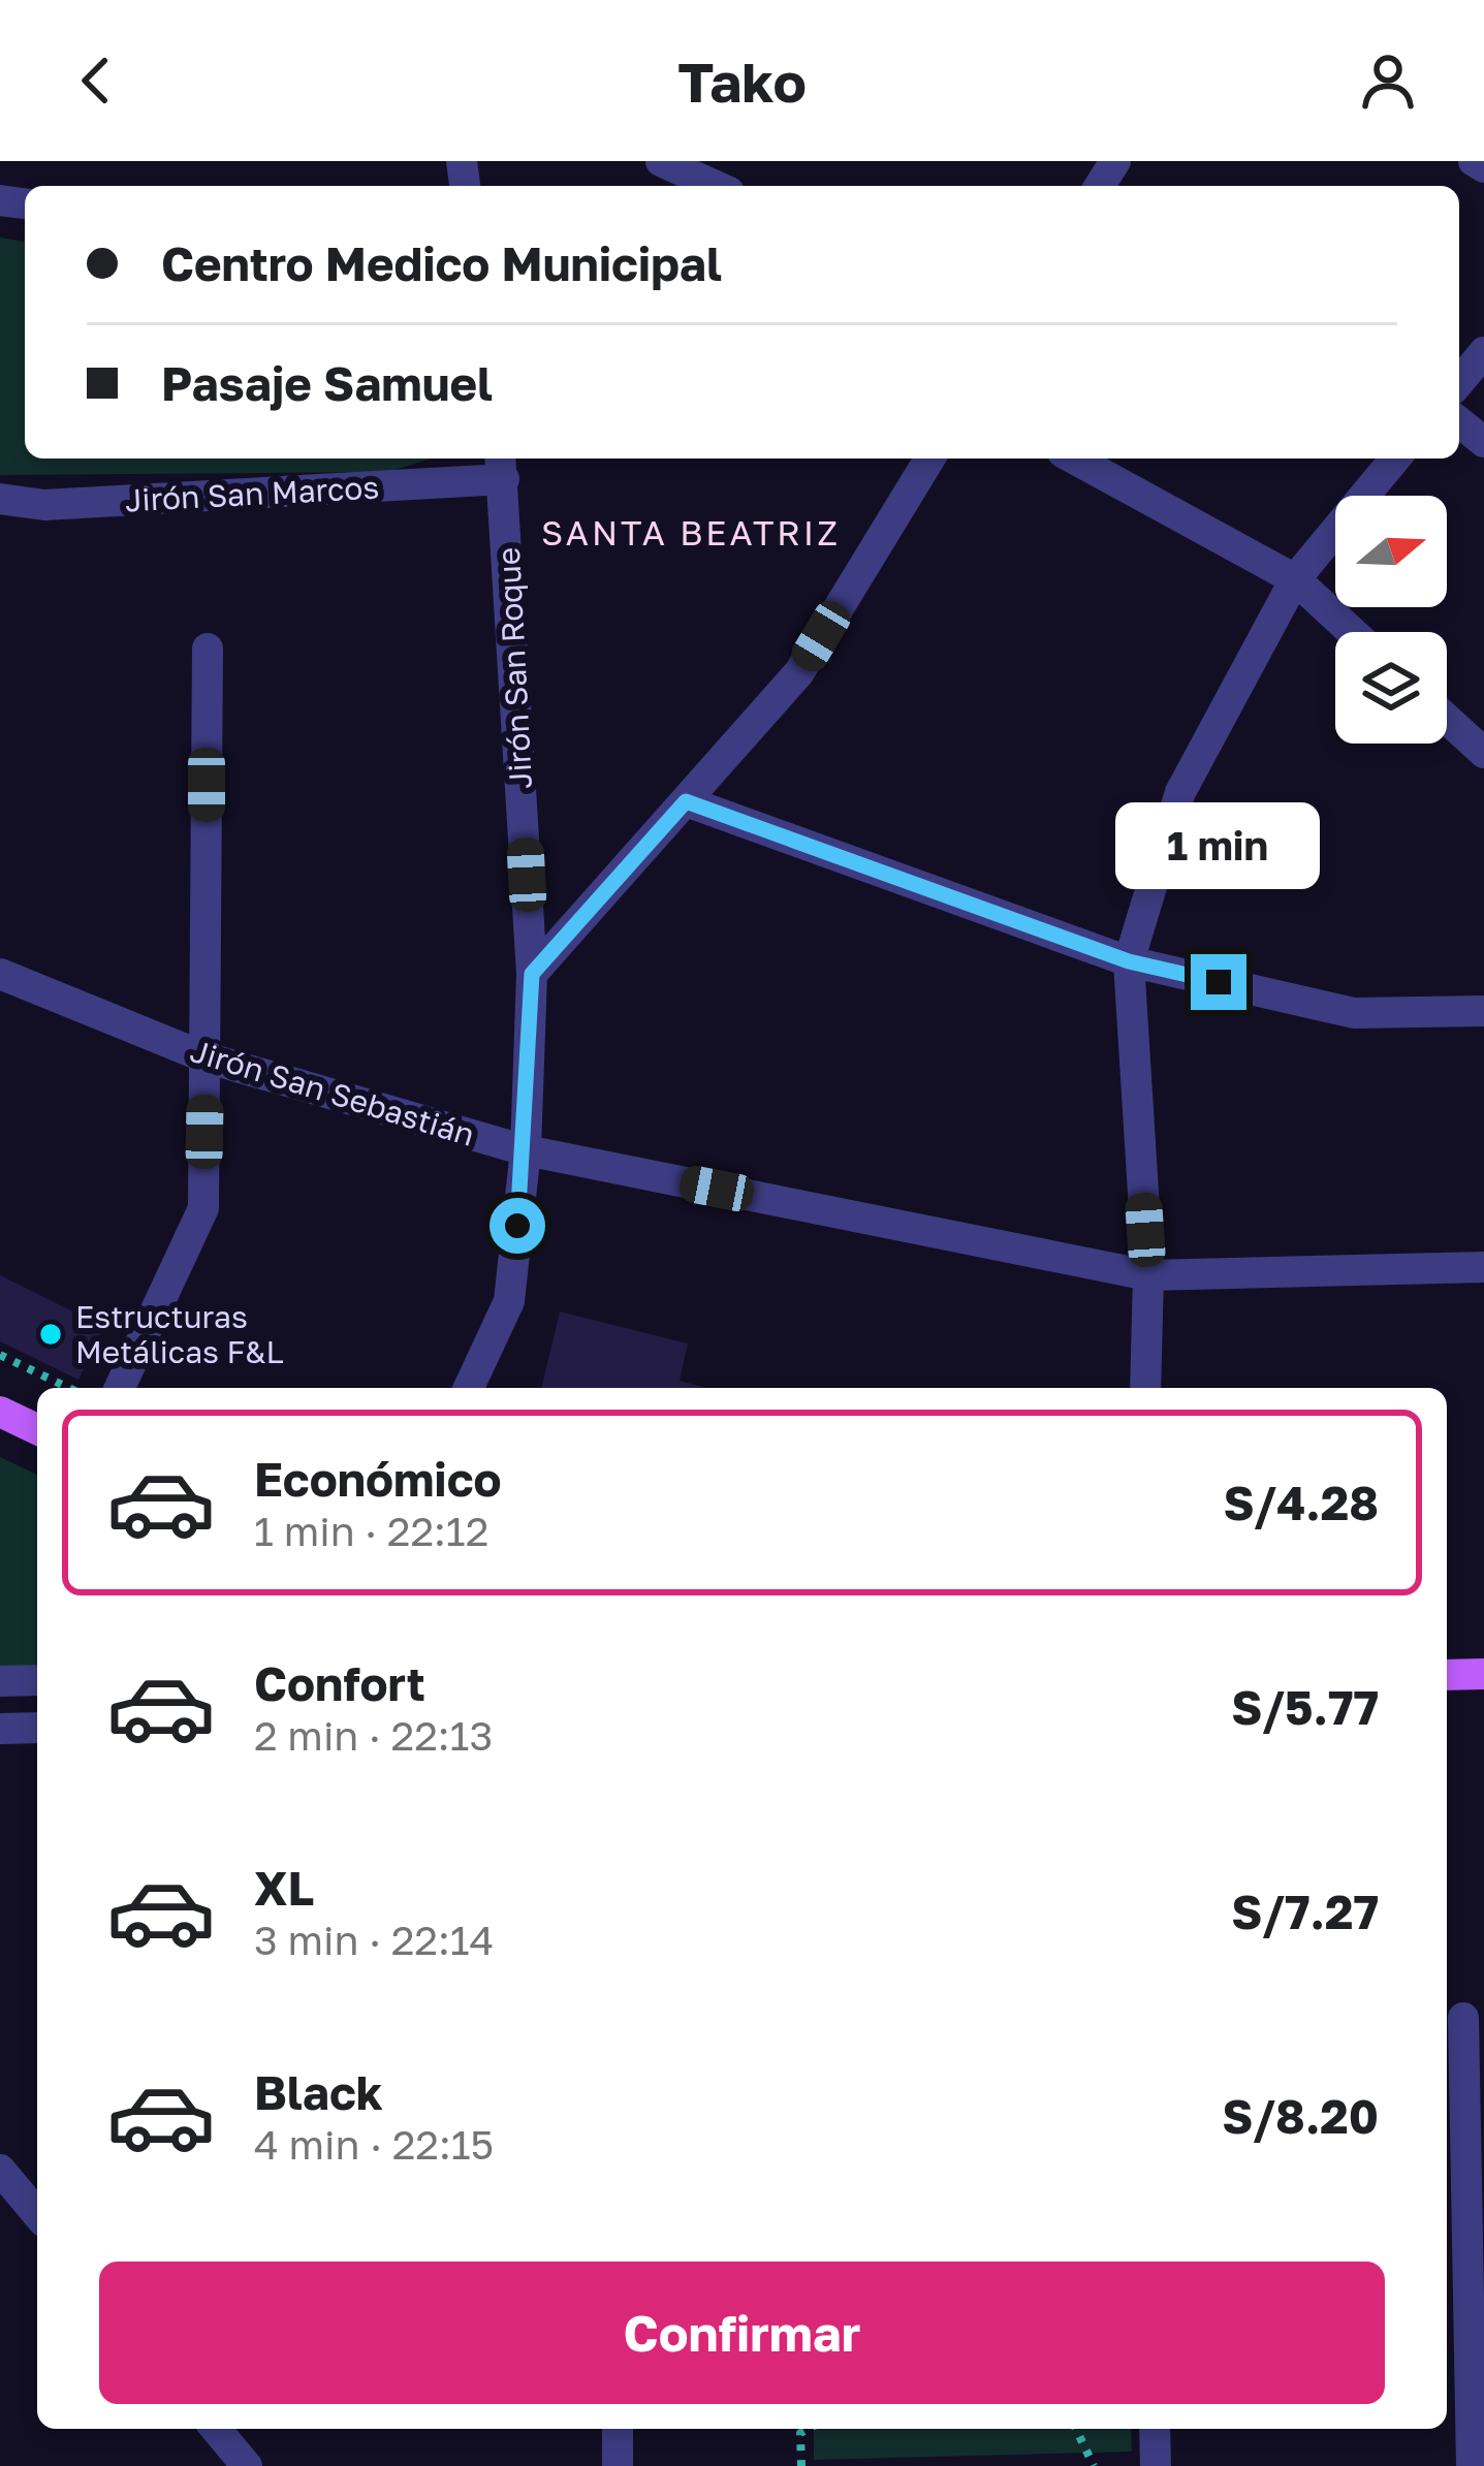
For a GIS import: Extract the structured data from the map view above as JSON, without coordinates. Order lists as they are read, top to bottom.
{
  "streets": {
    "street": ["Jirón San Marcos", "Jirón San Roque", "Jirón San Sebastián"]
  },
  "crossings": [
    ["Jirón San Marcos", "Jirón San Roque"],
    ["Jirón San Roque", "Jirón San Sebastián"]
  ],
  "districts": ["SANTA BEATRIZ"],
  "places": ["Estructuras Metálicas F&L"],
  "north": "right",
  "page": {
    "header": "Tako",
    "banner": ["Centro Medico Municipal", "Pasaje Samuel"],
    "bubble": "1 min",
    "list": [
      {
        "name": "Económico",
        "note": "1 min · 22:12",
        "value": "S/4.28"
      },
      {
        "name": "Confort",
        "note": "2 min · 22:13",
        "value": "S/5.77"
      },
      {
        "name": "XL",
        "note": "3 min · 22:14",
        "value": "S/7.27"
      },
      {
        "name": "Black",
        "note": "4 min · 22:15",
        "value": "S/8.20"
      }
    ],
    "buttons": "Confirmar"
  }
}
